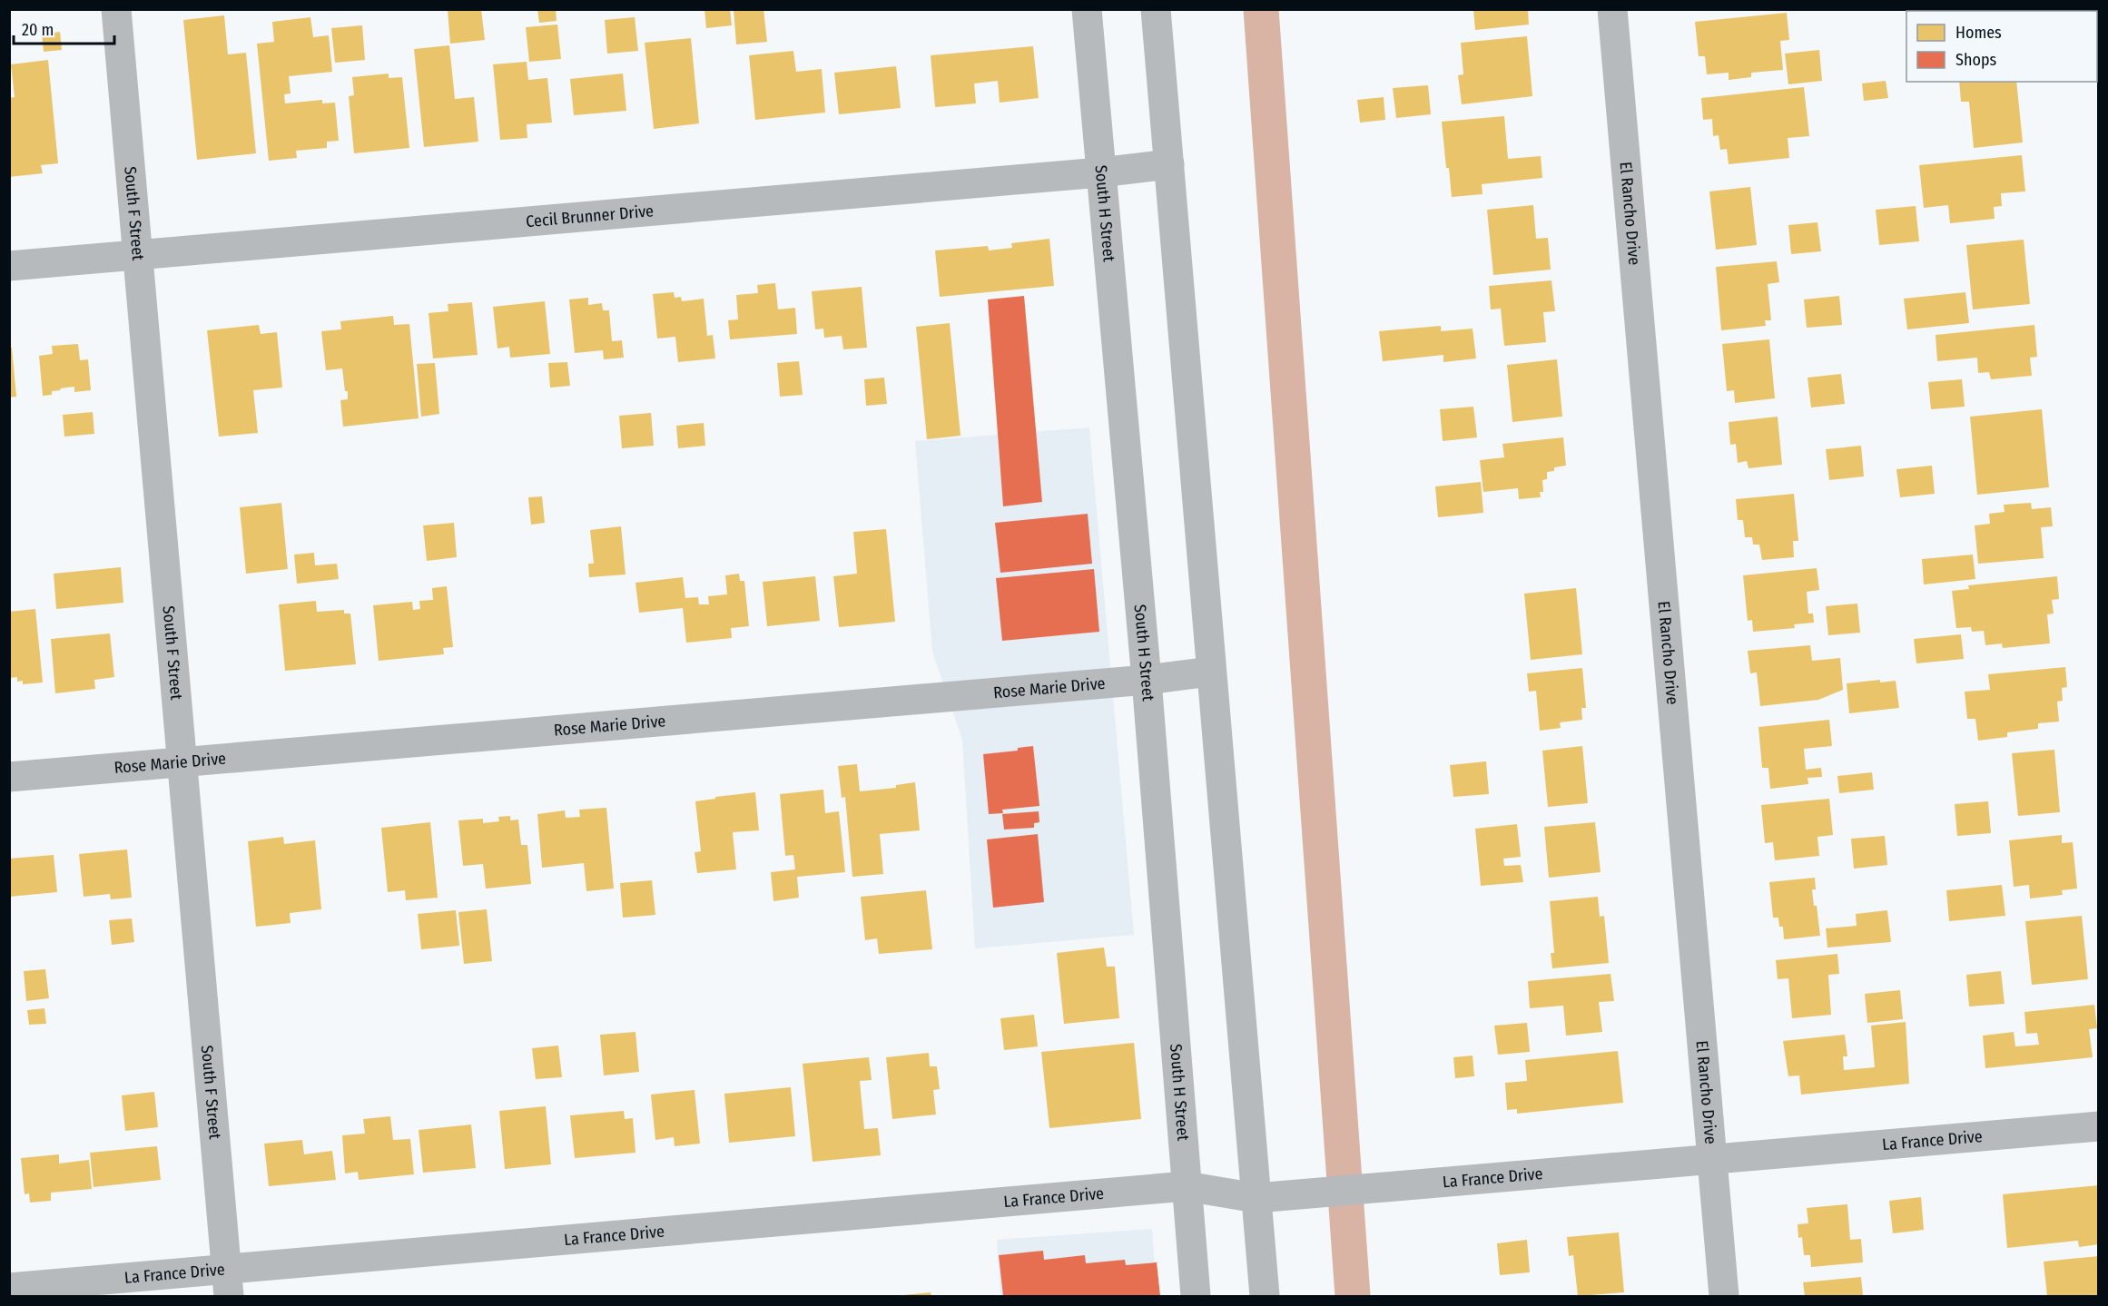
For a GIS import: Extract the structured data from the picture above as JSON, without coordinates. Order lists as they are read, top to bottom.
{
  "streets": {
    "street": [
      "South F Street",
      "South H Street",
      "El Rancho Drive",
      "Cecil Brunner Drive",
      "Rose Marie Drive",
      "La France Drive"
    ]
  },
  "crossings": [
    ["South F Street", "Cecil Brunner Drive"],
    ["South F Street", "Rose Marie Drive"],
    ["South F Street", "La France Drive"],
    ["South H Street", "Cecil Brunner Drive"],
    ["South H Street", "Rose Marie Drive"],
    ["South H Street", "La France Drive"],
    ["El Rancho Drive", "La France Drive"]
  ],
  "legend": ["Homes", "Shops"],
  "scale_bar": "20 m"
}
